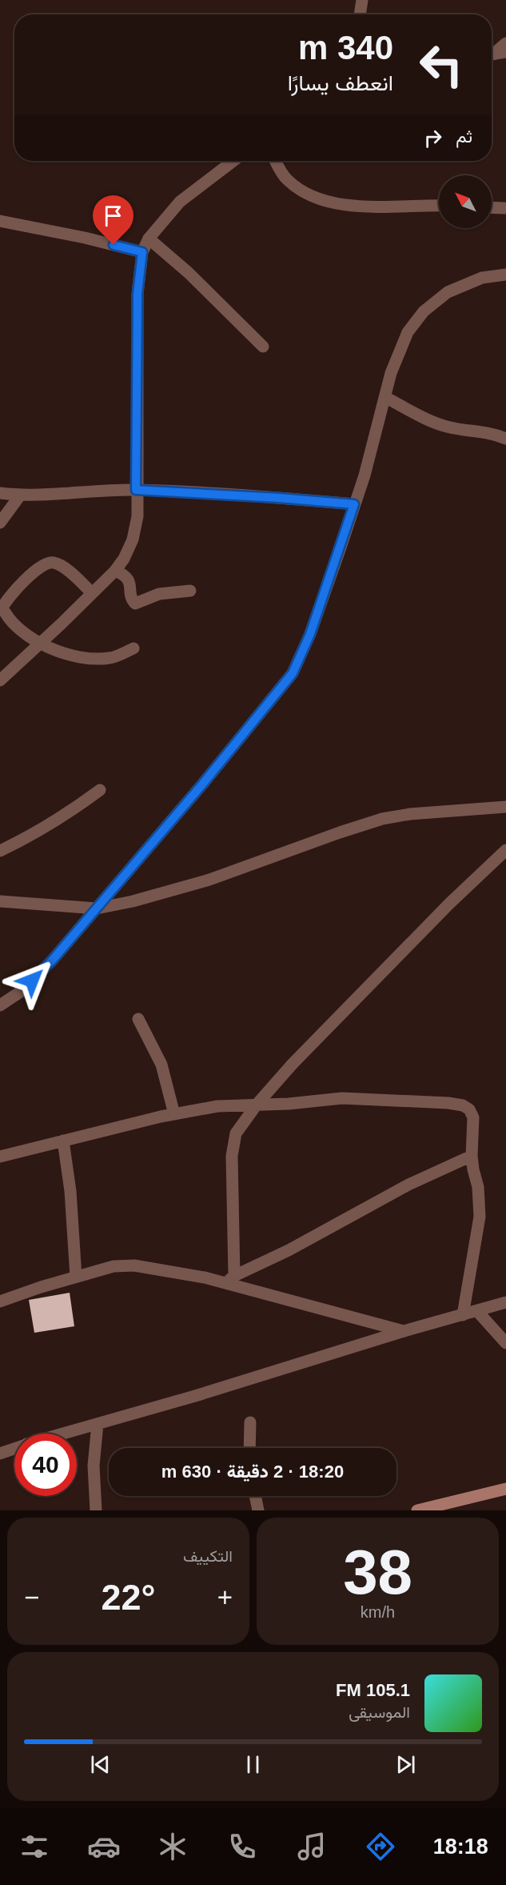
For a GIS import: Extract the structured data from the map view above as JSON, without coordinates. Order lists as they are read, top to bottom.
{
  "north": "top left",
  "page": {
    "turn": ["340 m", "انعطف يسارًا"],
    "then": "ثم",
    "limit": "40",
    "trip": "18:20 · 2 دقيقة · 630 m",
    "tile": [
      ["38", "km/h"],
      "التكييف"
    ],
    "heat": ["−", "22°", "+"],
    "song": ["105.1 FM", "الموسيقى"],
    "tabs": "18:18"
  }
}
